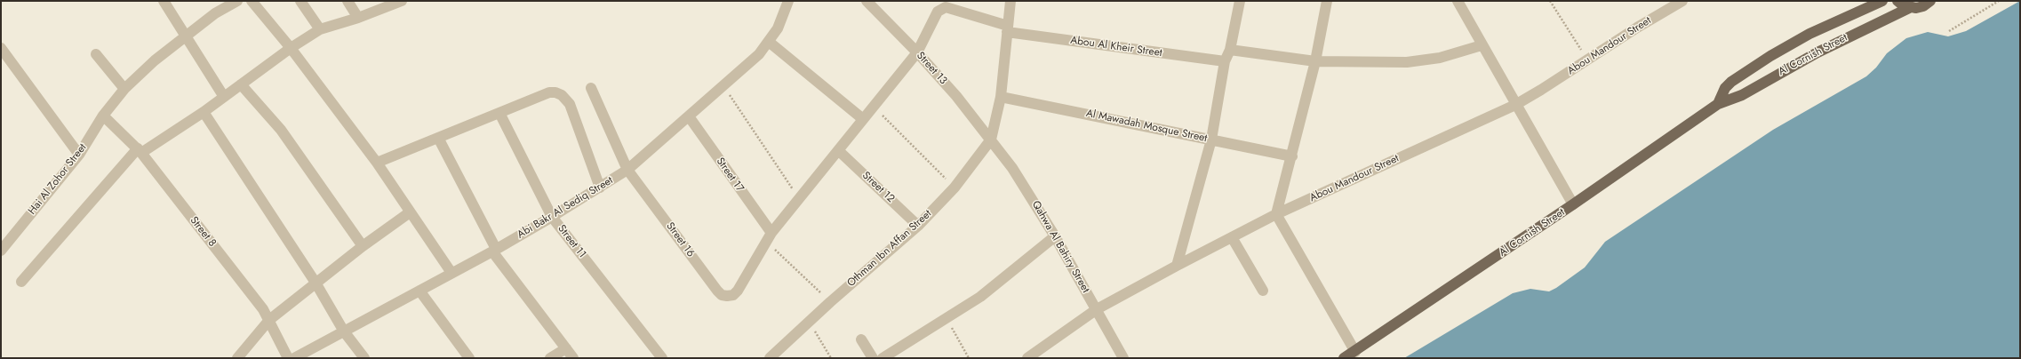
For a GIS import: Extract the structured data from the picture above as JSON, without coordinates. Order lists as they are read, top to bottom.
{
  "streets": {
    "main road": ["Al Cornish Street"],
    "street": [
      "Abou Mandour Street",
      "Abou Al Kheir Street",
      "Street 13",
      "Al Mawadah Mosque Street",
      "Street 17",
      "Hai Al Zohor Street",
      "Street 12",
      "Abi Bakr Al Sediq Street",
      "Street 8",
      "Street 16",
      "Street 11",
      "Qahwa Al Bahiry Street",
      "Othman Ibn Affan Street"
    ]
  },
  "crossings": [
    ["Abou Mandour Street", "Qahwa Al Bahiry Street"],
    ["Abou Al Kheir Street", "Street 13"],
    ["Abou Al Kheir Street", "Street 17"],
    ["Abou Al Kheir Street", "Street 12"],
    ["Abou Al Kheir Street", "Street 16"],
    ["Abou Al Kheir Street", "Othman Ibn Affan Street"],
    ["Street 13", "Qahwa Al Bahiry Street"],
    ["Street 13", "Othman Ibn Affan Street"],
    ["Al Mawadah Mosque Street", "Othman Ibn Affan Street"],
    ["Street 17", "Abi Bakr Al Sediq Street"],
    ["Hai Al Zohor Street", "Street 8"],
    ["Street 12", "Othman Ibn Affan Street"],
    ["Abi Bakr Al Sediq Street", "Street 16"],
    ["Abi Bakr Al Sediq Street", "Street 11"],
    ["Qahwa Al Bahiry Street", "Othman Ibn Affan Street"]
  ]
}
